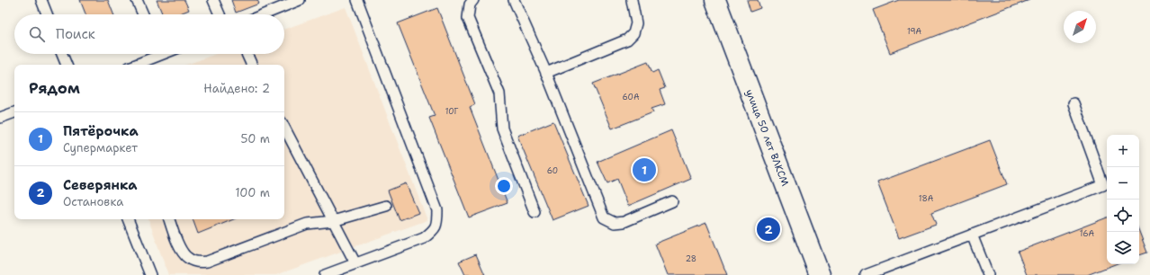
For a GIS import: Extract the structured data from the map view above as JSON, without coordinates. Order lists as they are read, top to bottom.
{
  "streets": {
    "main road": ["улица 50 лет ВЛКСМ"]
  },
  "house_numbers": [
    "19А",
    "60А",
    "10Г",
    "60",
    "18А",
    "16А",
    "28"
  ],
  "north": "top right",
  "page": {
    "search": "Поиск",
    "heading": ["Рядом", "Найдено: 2"],
    "list": [
      {
        "mark": "1",
        "name": "Пятёрочка",
        "note": "Супермаркет",
        "value": "50 m"
      },
      {
        "mark": "2",
        "name": "Северянка",
        "note": "Остановка",
        "value": "100 m"
      }
    ],
    "map_buttons": ["+", "−"],
    "pins": ["1", "2"]
  }
}
